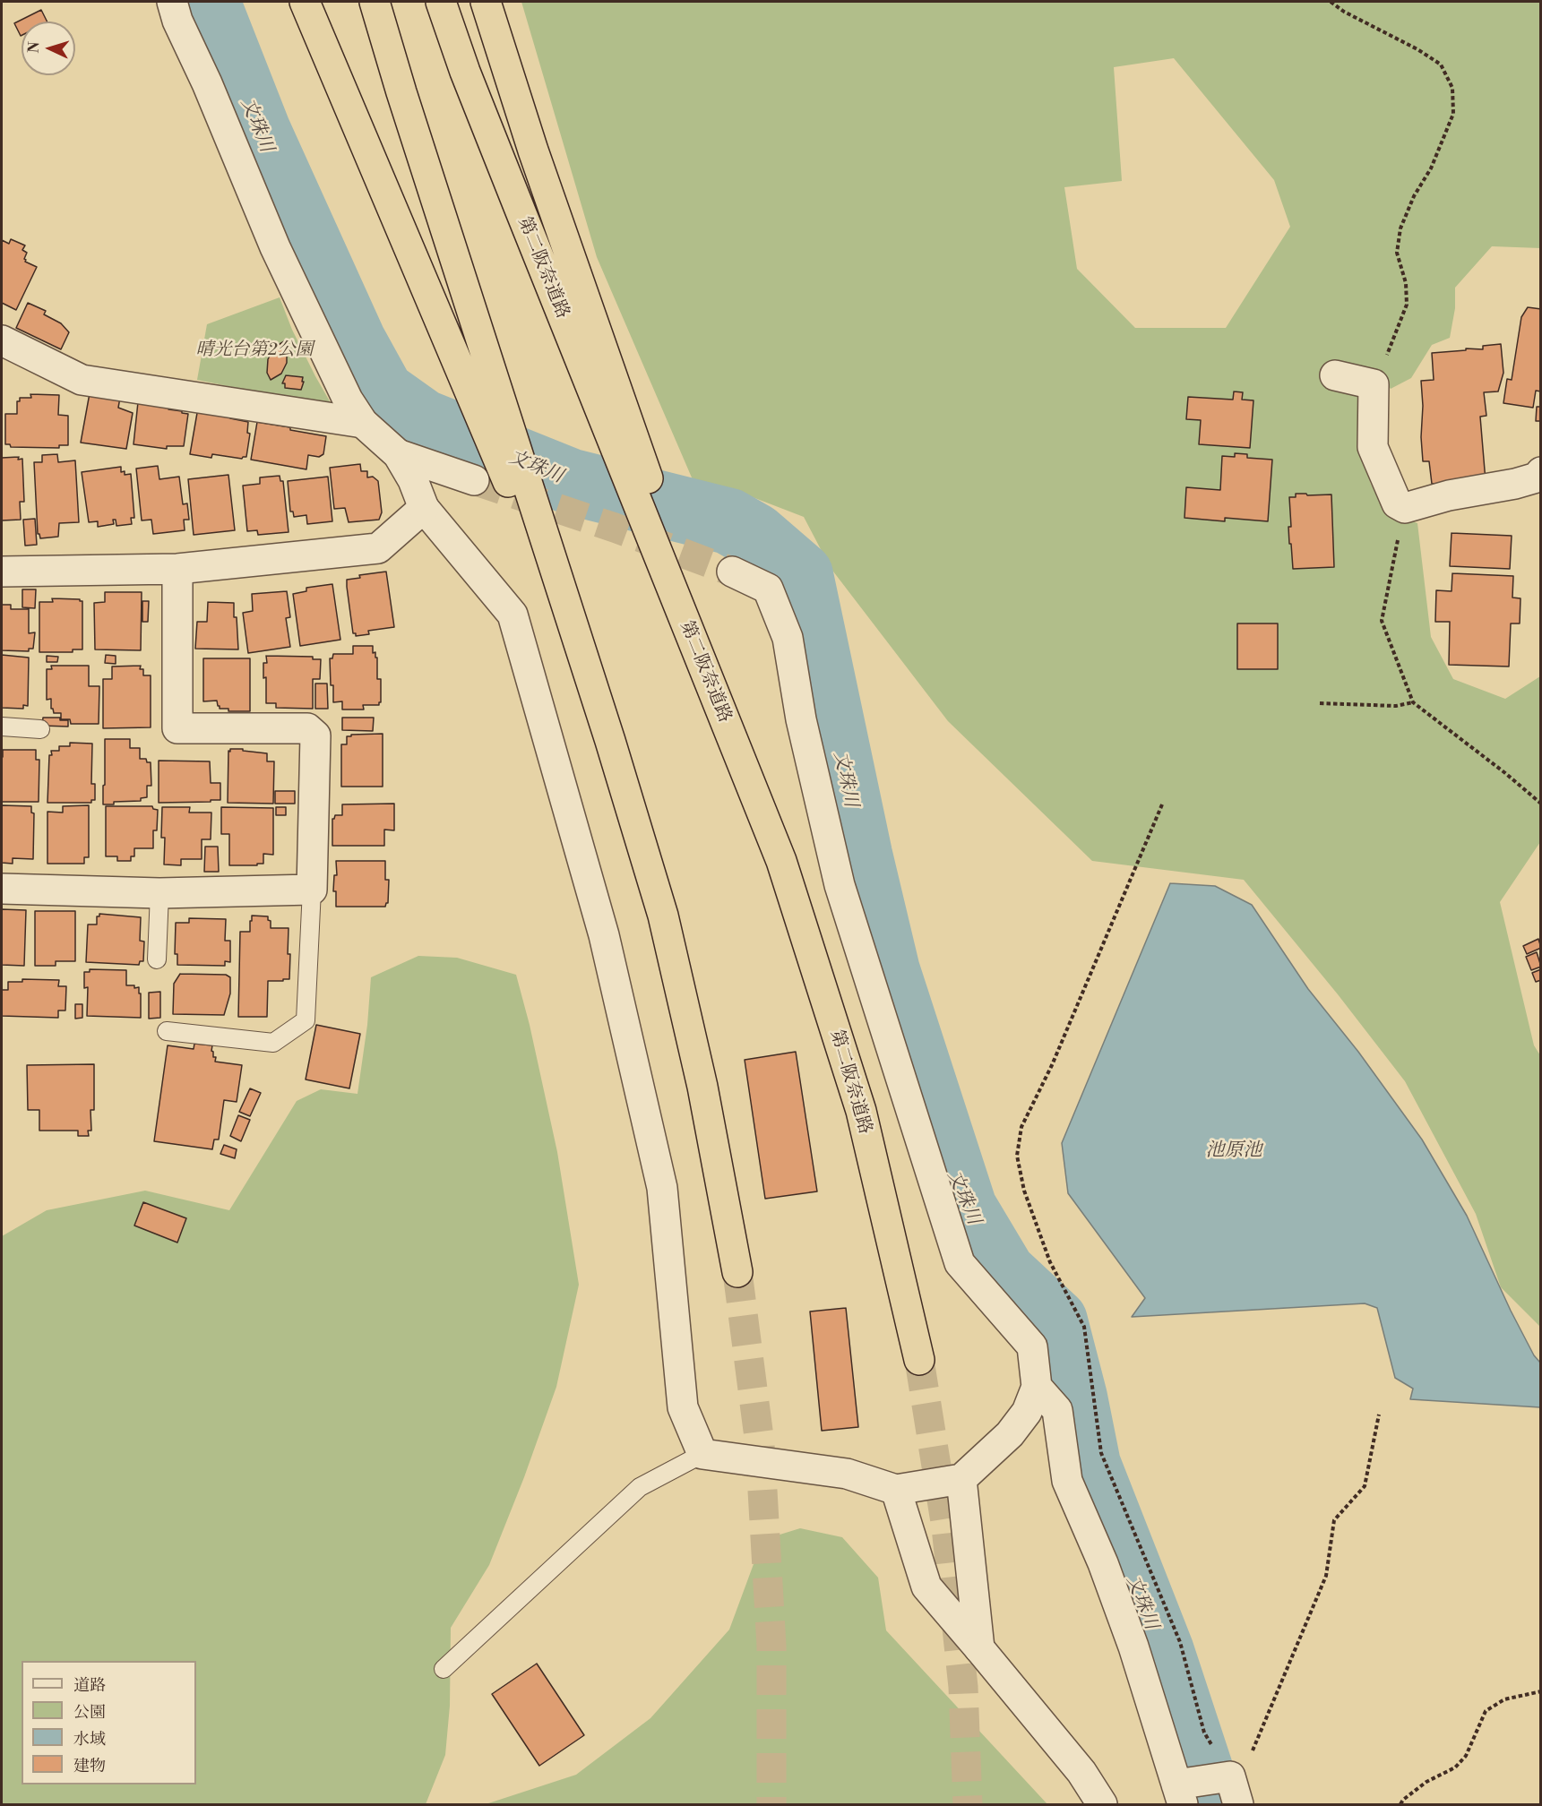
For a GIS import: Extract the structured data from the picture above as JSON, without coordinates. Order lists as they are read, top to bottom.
{
  "streets": {
    "highway": ["第二阪奈道路"]
  },
  "water": ["文珠川", "池原池"],
  "parks": ["晴光台第2公園"],
  "legend": [
    "道路",
    "公園",
    "水域",
    "建物"
  ],
  "north": "left"
}
